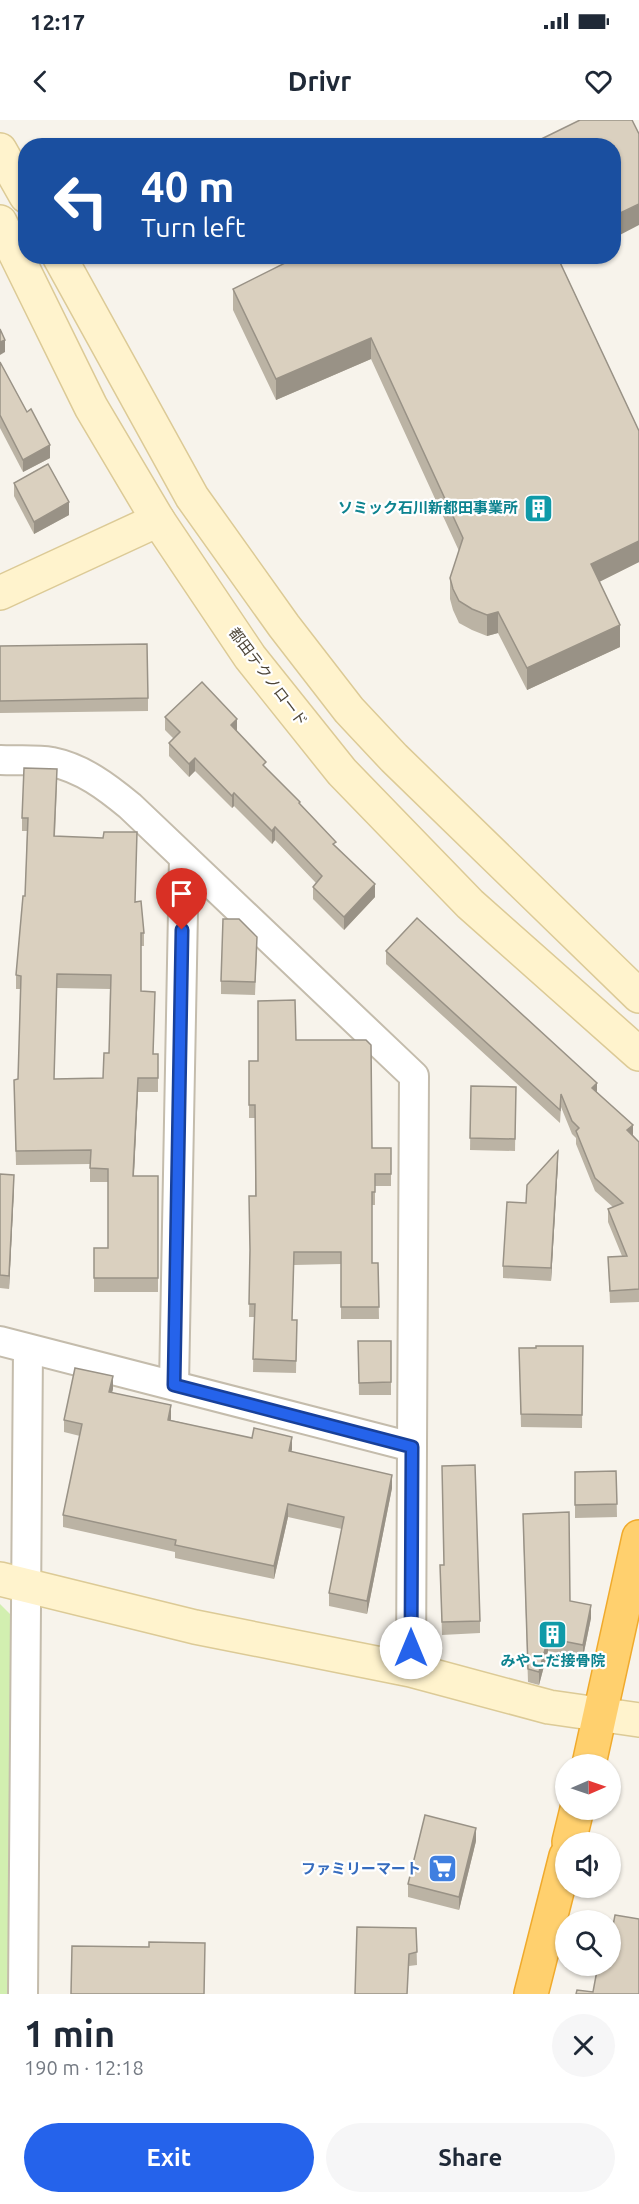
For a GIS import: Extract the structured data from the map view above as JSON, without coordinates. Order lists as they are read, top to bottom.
{
  "streets": {
    "street": ["都田テクノロード"]
  },
  "places": {
    "building": ["ソミック石川新都田事業所", "みやこだ接骨院"],
    "supermarket": ["ファミリーマート"]
  },
  "north": "right",
  "page": {
    "status": "12:17",
    "header": "Drivr",
    "turn": ["40 m", "Turn left"],
    "heading": ["1 min", "190 m · 12:18"],
    "buttons": ["Exit", "Share"]
  }
}
